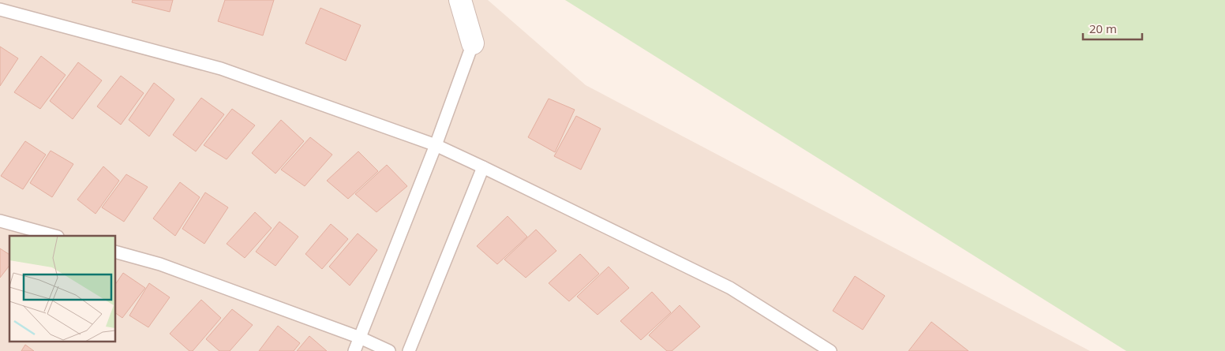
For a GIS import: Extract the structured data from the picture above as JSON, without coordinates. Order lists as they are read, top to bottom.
{
  "scale_bar": "20 m"
}
